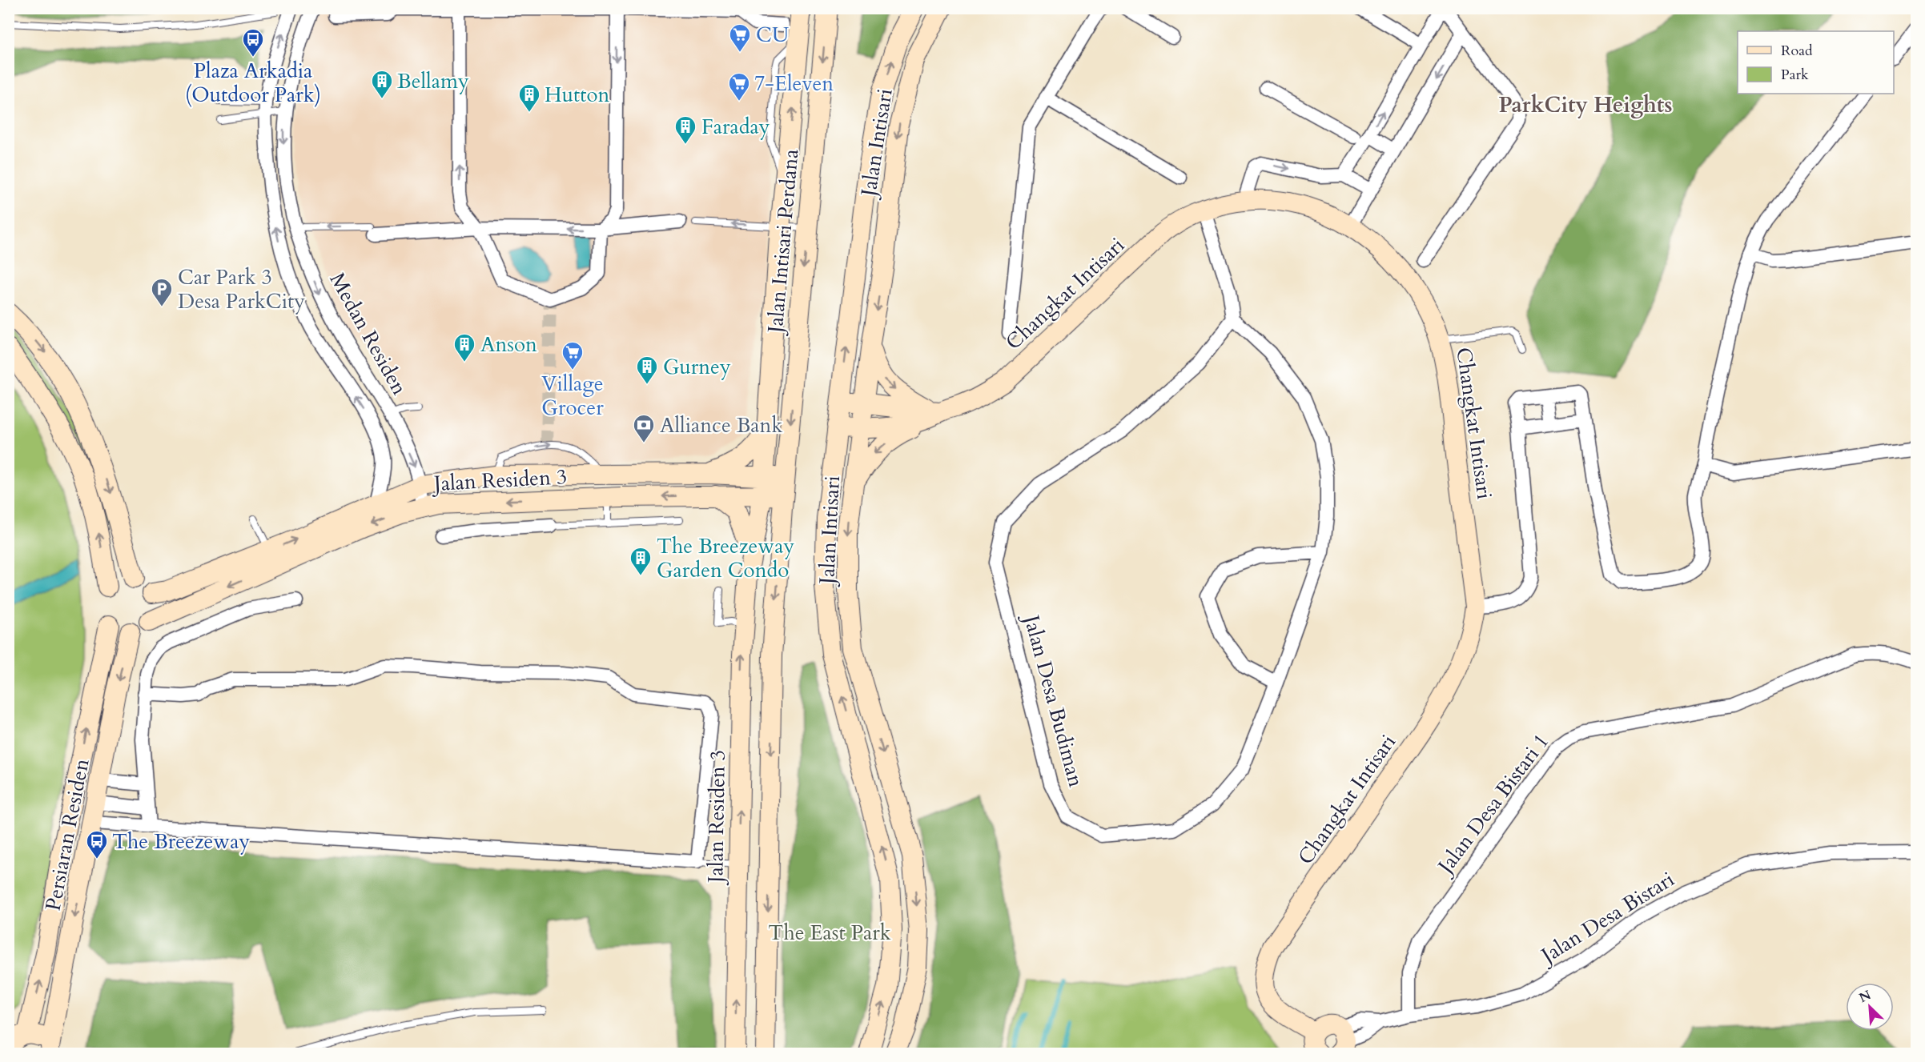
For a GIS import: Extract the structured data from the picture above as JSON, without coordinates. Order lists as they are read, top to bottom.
{
  "streets": {
    "street": [
      "Jalan Intisari",
      "Jalan Intisari Perdana",
      "Changkat Intisari",
      "Medan Residen",
      "Jalan Residen 3",
      "Jalan Desa Budiman",
      "Jalan Desa Bistari 1",
      "Persiaran Residen",
      "Jalan Desa Bistari"
    ]
  },
  "crossings": [
    ["Jalan Intisari", "Changkat Intisari"],
    ["Jalan Intisari Perdana", "Jalan Residen 3"],
    ["Medan Residen", "Jalan Residen 3"],
    ["Jalan Residen 3", "Persiaran Residen"],
    ["Jalan Desa Bistari 1", "Jalan Desa Bistari"]
  ],
  "districts": ["ParkCity Heights"],
  "parks": ["The East Park"],
  "places": {
    "supermarket": ["CU", "7-Eleven", "Village Grocer"],
    "bus stop": ["Plaza Arkadia (Outdoor Park)", "The Breezeway"],
    "building": [
      "Bellamy",
      "Hutton",
      "Faraday",
      "Anson",
      "Gurney",
      "The Breezeway Garden Condo"
    ],
    "parking": ["Car Park 3 Desa ParkCity"],
    "bank": ["Alliance Bank"]
  },
  "legend": ["Road", "Park"],
  "north": "top left"
}
